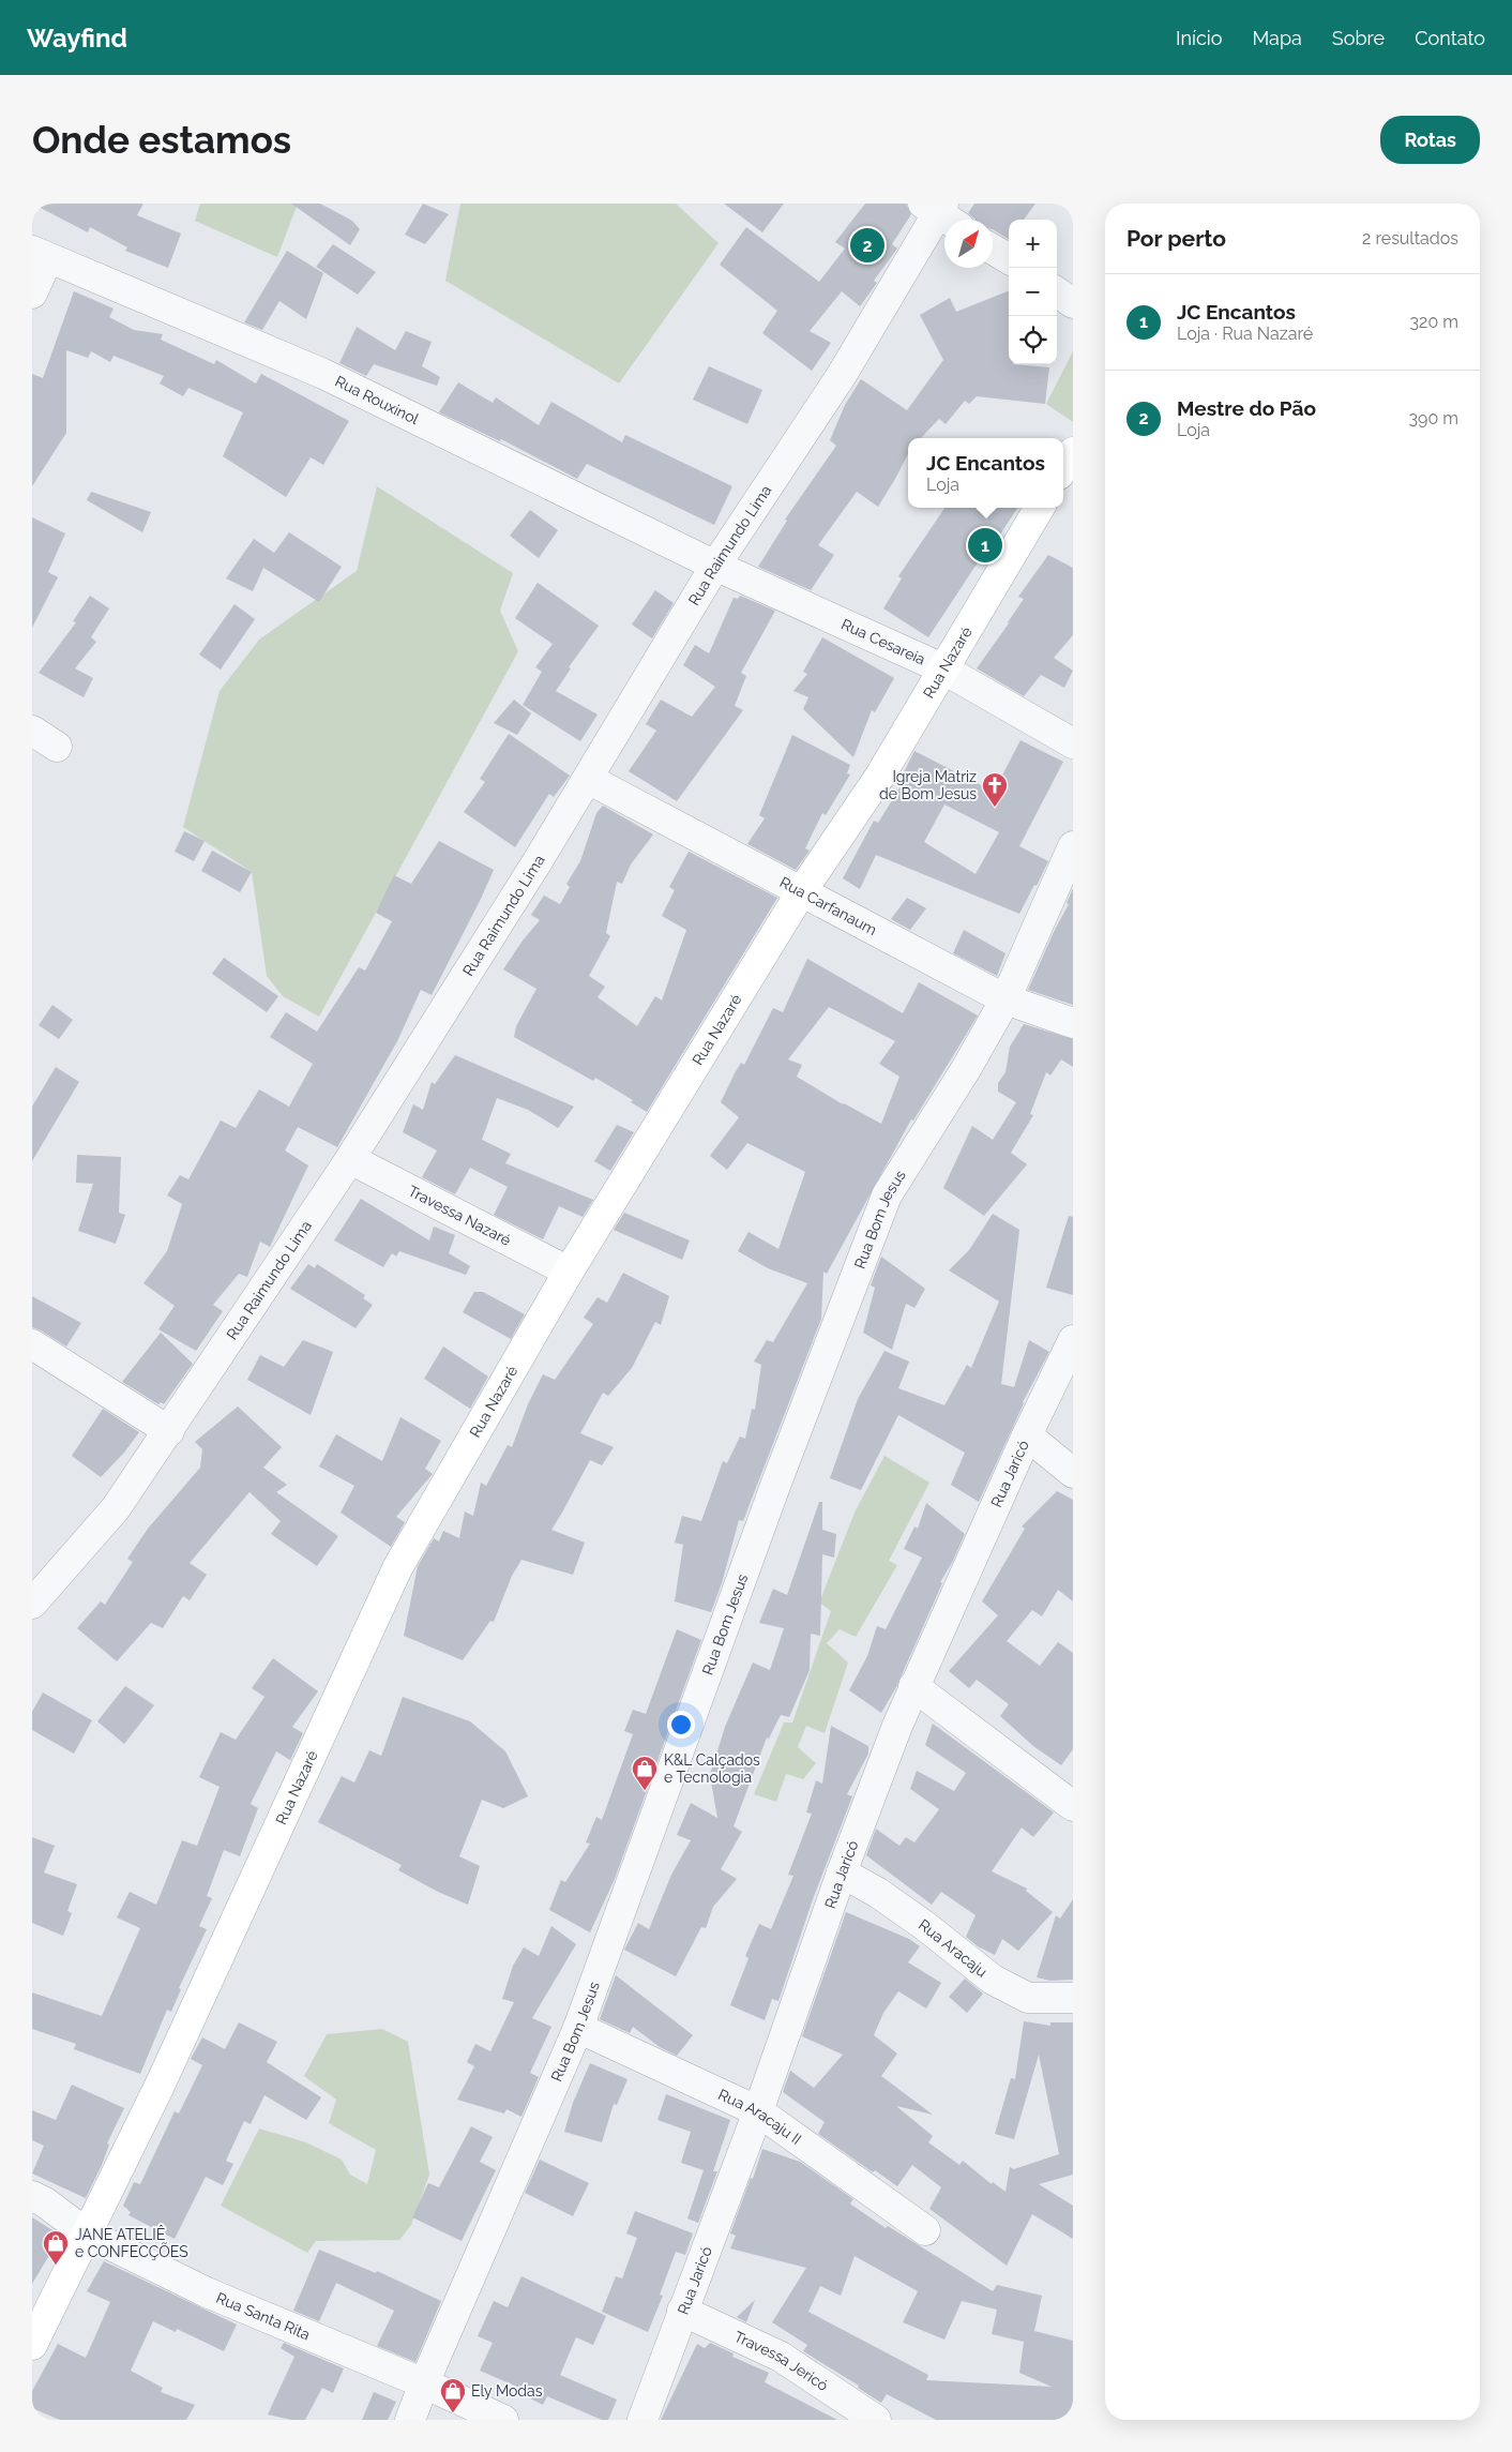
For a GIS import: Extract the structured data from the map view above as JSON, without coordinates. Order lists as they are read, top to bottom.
{
  "streets": {
    "street": [
      "Rua Rouxinol",
      "Rua Raimundo Lima",
      "Rua Cesareia",
      "Rua Nazaré",
      "Rua Carfanaum",
      "Travessa Nazaré",
      "Rua Bom Jesus",
      "Rua Jaricó",
      "Rua Aracaju",
      "Rua Aracaju II",
      "Rua Santa Rita",
      "Travessa Jericó"
    ]
  },
  "crossings": [
    ["Rua Rouxinol", "Rua Raimundo Lima"],
    ["Rua Rouxinol", "Rua Cesareia"],
    ["Rua Raimundo Lima", "Rua Cesareia"],
    ["Rua Raimundo Lima", "Rua Carfanaum"],
    ["Rua Raimundo Lima", "Travessa Nazaré"],
    ["Rua Cesareia", "Rua Nazaré"],
    ["Rua Nazaré", "Rua Carfanaum"],
    ["Rua Nazaré", "Travessa Nazaré"],
    ["Rua Nazaré", "Rua Santa Rita"],
    ["Rua Carfanaum", "Rua Bom Jesus"],
    ["Rua Bom Jesus", "Rua Aracaju II"],
    ["Rua Bom Jesus", "Rua Santa Rita"],
    ["Rua Jaricó", "Rua Aracaju"],
    ["Rua Jaricó", "Rua Aracaju II"],
    ["Rua Jaricó", "Travessa Jericó"]
  ],
  "places": {
    "church": ["Igreja Matriz de Bom Jesus"],
    "shop": ["K&L Calçados e Tecnologia", "JANE ATELIÊ e CONFECÇÕES", "Ely Modas"]
  },
  "north": "top right",
  "page": {
    "header": "Wayfind",
    "nav": [
      "Início",
      "Mapa",
      "Sobre",
      "Contato"
    ],
    "buttons": "Rotas",
    "title": "Onde estamos",
    "heading": ["Por perto", "2 resultados"],
    "map_buttons": ["+", "−"],
    "pins": ["2", "1"],
    "list": [
      {
        "mark": "1",
        "name": "JC Encantos",
        "note": "Loja · Rua Nazaré",
        "value": "320 m"
      },
      {
        "mark": "2",
        "name": "Mestre do Pão",
        "note": "Loja",
        "value": "390 m"
      }
    ],
    "popup": ["JC Encantos", "Loja"]
  }
}
